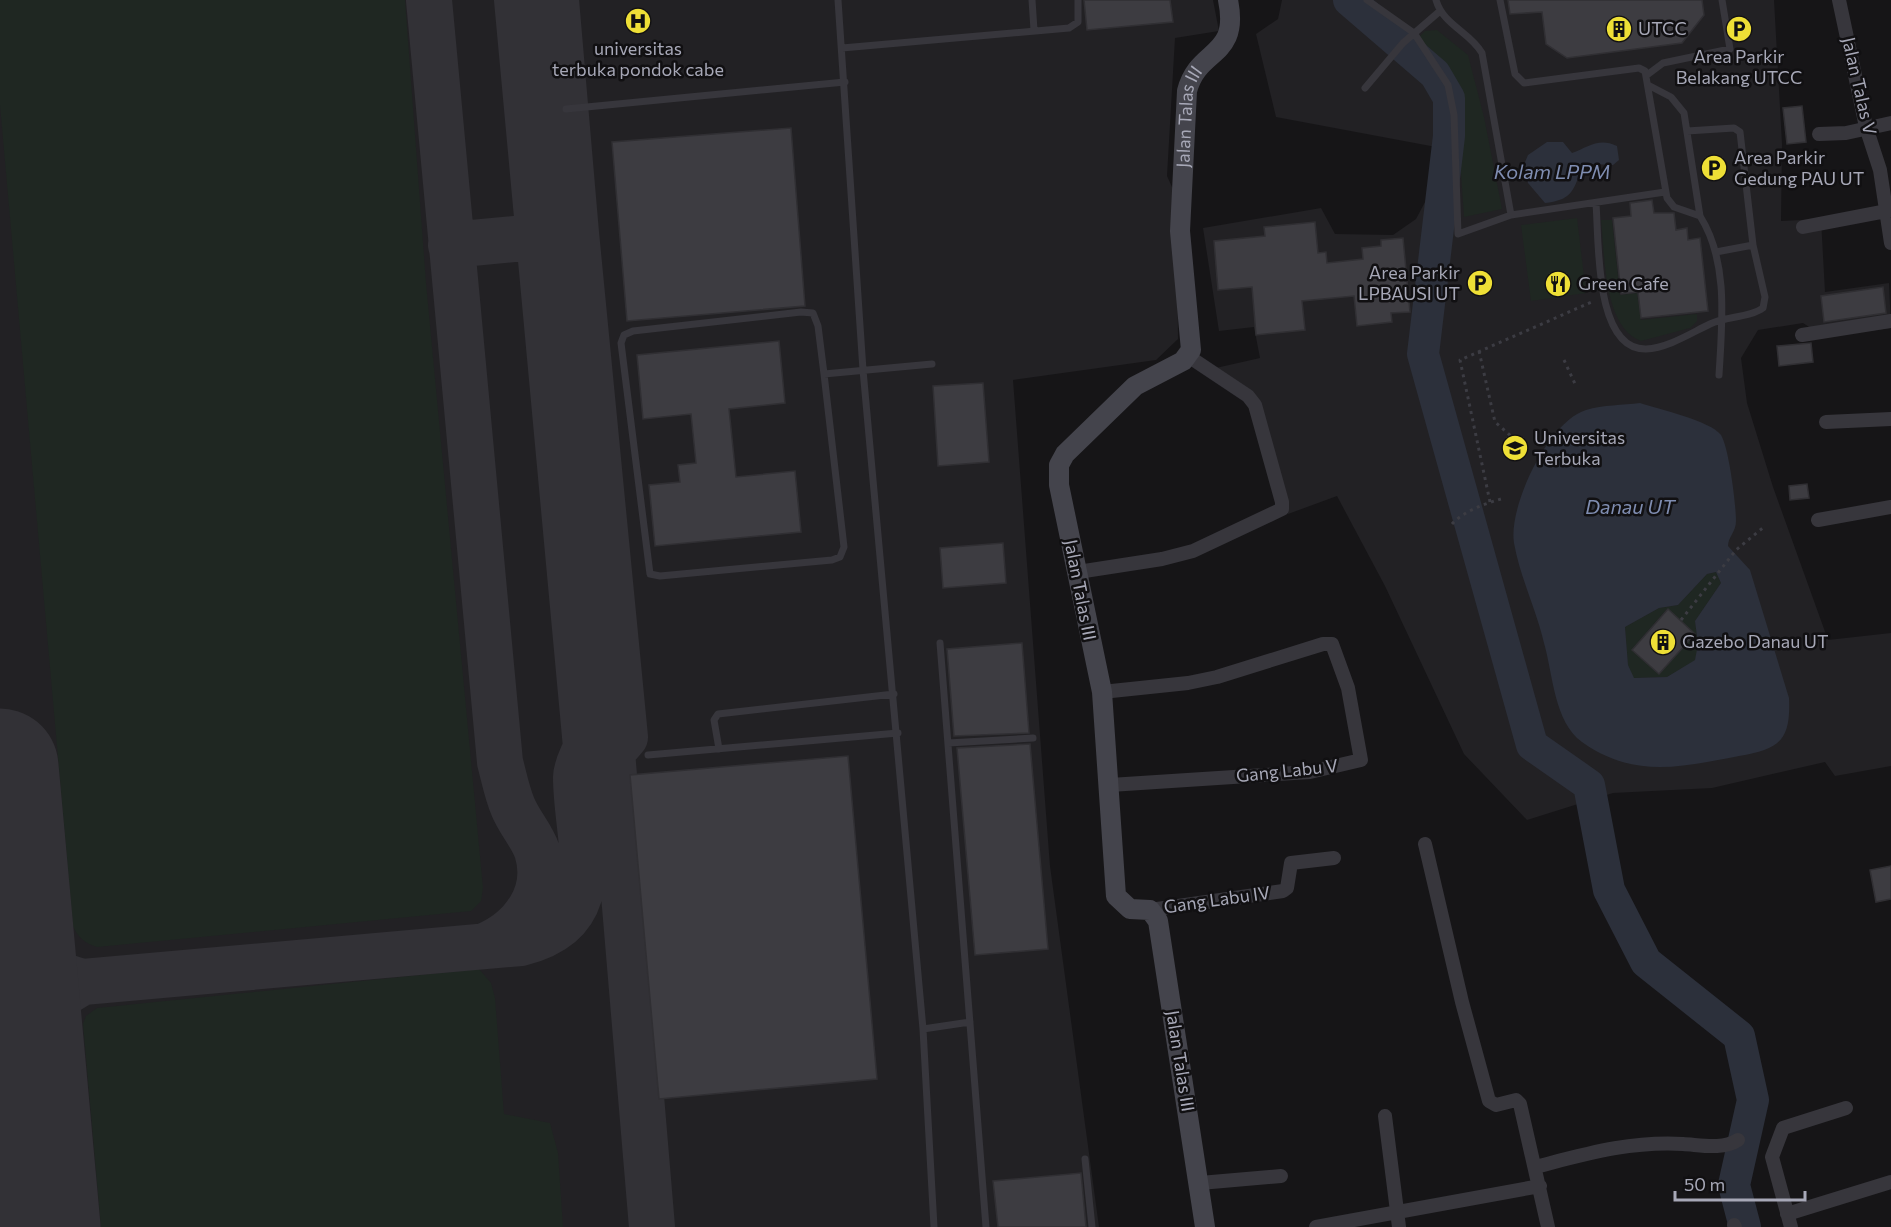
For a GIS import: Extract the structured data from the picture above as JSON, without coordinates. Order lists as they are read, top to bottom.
{
  "streets": {
    "street": [
      "Jalan Talas V",
      "Jalan Talas III",
      "Gang Labu V",
      "Gang Labu IV"
    ]
  },
  "crossings": [
    ["Jalan Talas III", "Gang Labu V"],
    ["Jalan Talas III", "Gang Labu IV"]
  ],
  "water": ["Kolam LPPM", "Danau UT"],
  "places": {
    "hospital": ["universitas terbuka pondok cabe"],
    "building": ["UTCC", "Gazebo Danau UT"],
    "parking": ["Area Parkir Belakang UTCC", "Area Parkir Gedung PAU UT", "Area Parkir LPBAUSI UT"],
    "restaurant": ["Green Cafe"],
    "school or university": ["Universitas Terbuka"]
  },
  "scale_bar": "50 m"
}
